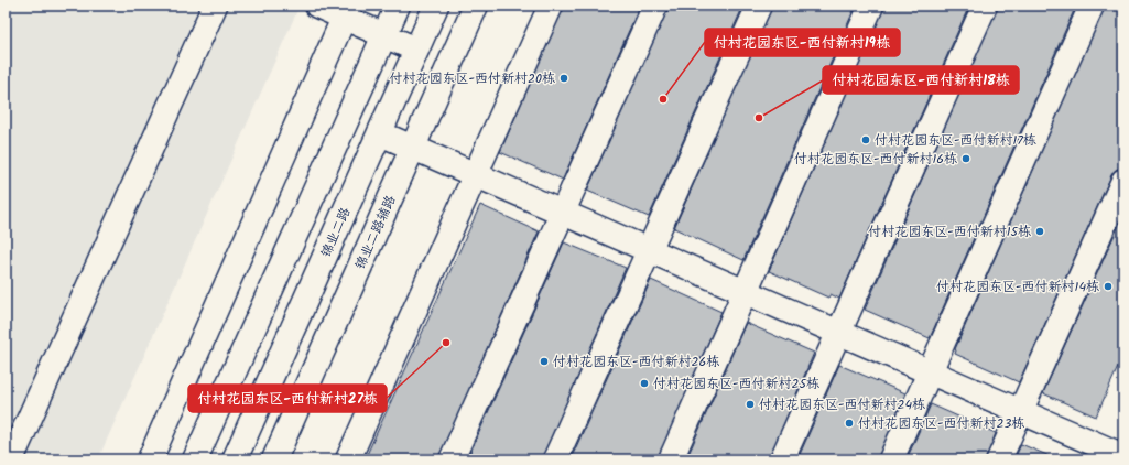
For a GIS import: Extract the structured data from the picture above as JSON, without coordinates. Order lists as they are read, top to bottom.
{
  "streets": {
    "street": ["锦业二路", "锦业二路辅路"]
  },
  "places": [
    "付村花园东区-西付新村20栋",
    "付村花园东区-西付新村19栋",
    "付村花园东区-西付新村18栋",
    "付村花园东区-西付新村17栋",
    "付村花园东区-西付新村16栋",
    "付村花园东区-西付新村15栋",
    "付村花园东区-西付新村14栋",
    "付村花园东区-西付新村27栋",
    "付村花园东区-西付新村26栋",
    "付村花园东区-西付新村25栋",
    "付村花园东区-西付新村24栋",
    "付村花园东区-西付新村23栋"
  ]
}
